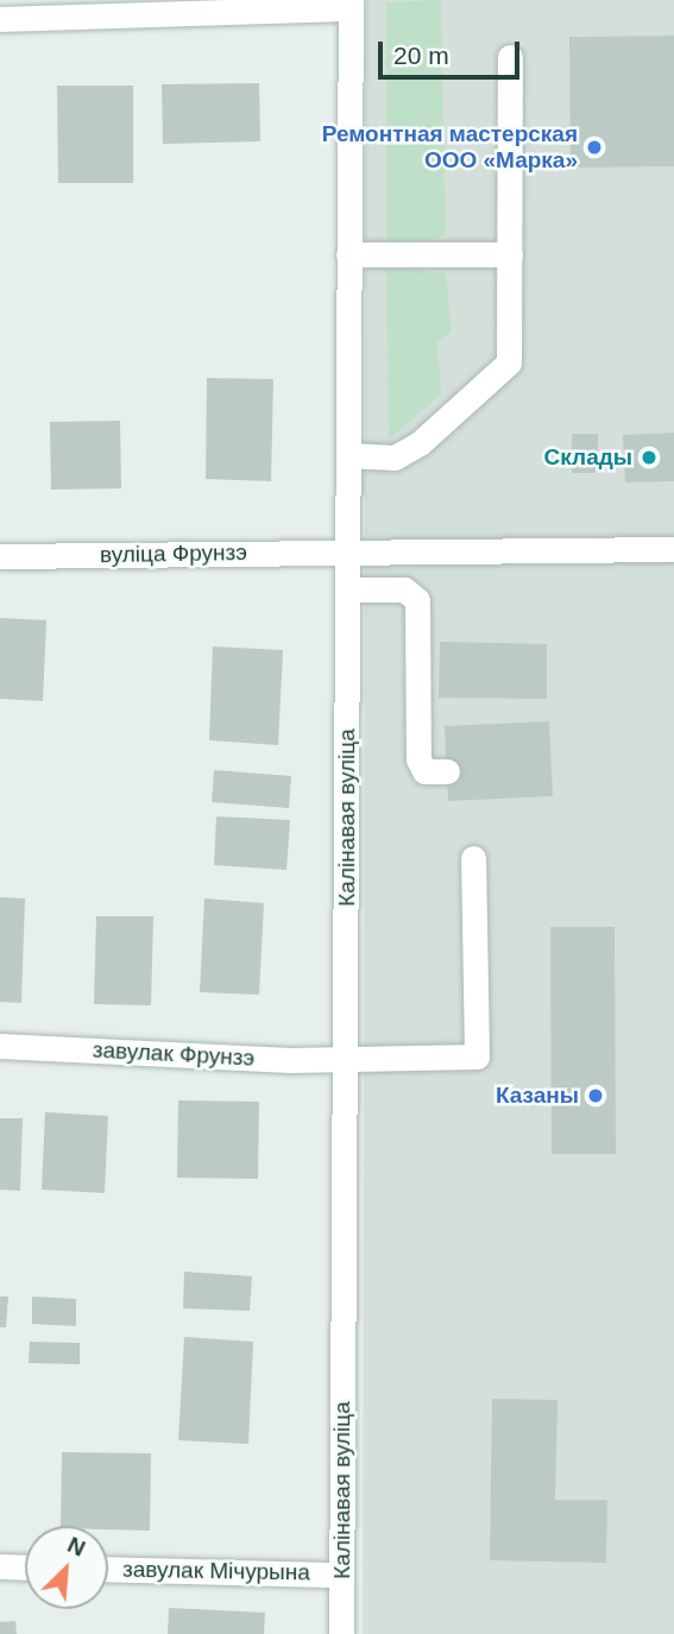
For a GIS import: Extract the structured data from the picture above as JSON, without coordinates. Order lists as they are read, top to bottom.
{
  "streets": {
    "street": [
      "вуліца Фрунзэ",
      "Калінавая вуліца",
      "завулак Фрунзэ",
      "завулак Мічурына"
    ]
  },
  "crossings": [
    ["вуліца Фрунзэ", "Калінавая вуліца"],
    ["Калінавая вуліца", "завулак Фрунзэ"],
    ["Калінавая вуліца", "завулак Мічурына"]
  ],
  "places": ["Ремонтная мастерская ООО «Марка»", "Склады", "Казаны"],
  "scale_bar": "20 m",
  "north": "top right"
}
